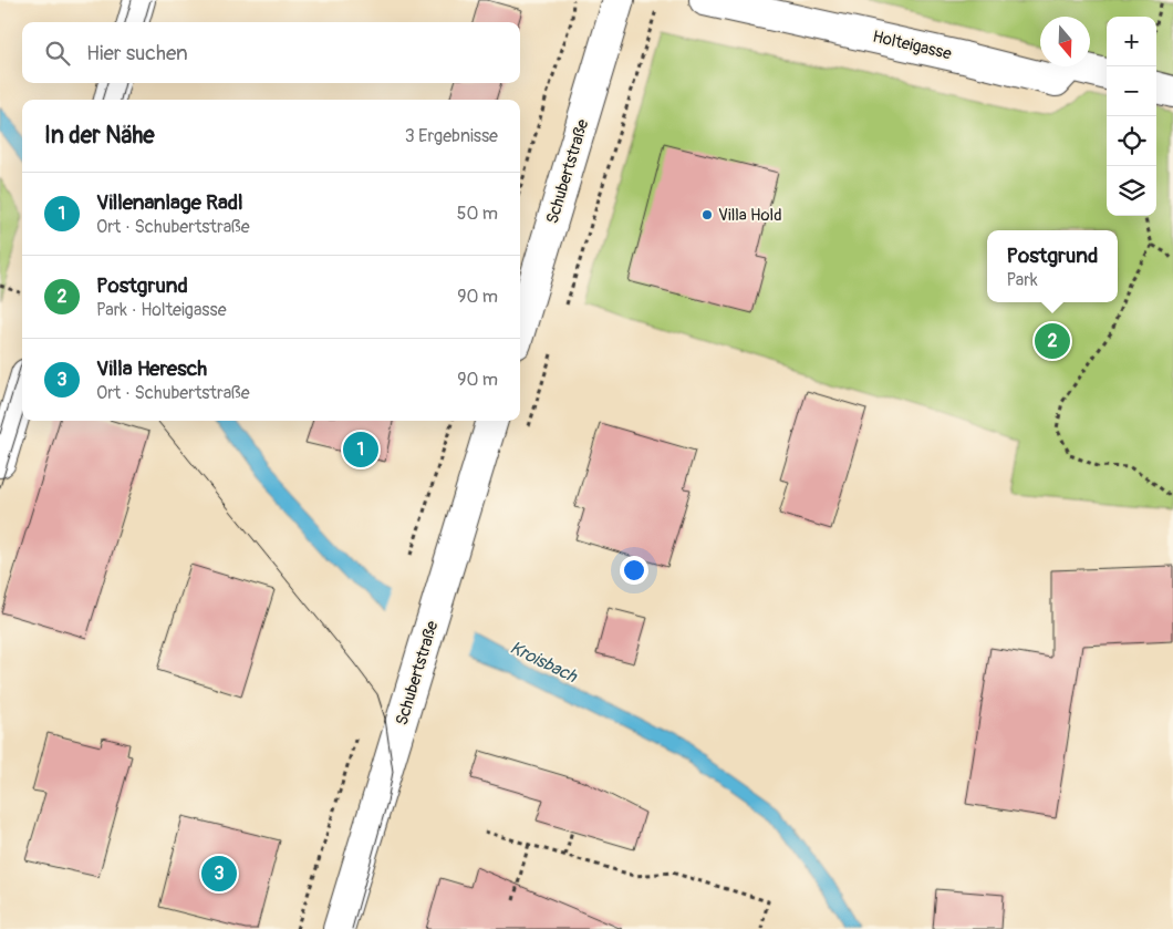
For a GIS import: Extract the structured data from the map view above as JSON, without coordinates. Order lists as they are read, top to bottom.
{
  "streets": {
    "street": ["Holteigasse", "Schubertstraße"]
  },
  "water": ["Kroisbach"],
  "places": ["Villa Hold"],
  "north": "bottom",
  "page": {
    "map_buttons": ["+", "−"],
    "search": "Hier suchen",
    "heading": ["In der Nähe", "3 Ergebnisse"],
    "list": [
      {
        "mark": "1",
        "name": "Villenanlage Radl",
        "note": "Ort · Schubertstraße",
        "value": "50 m"
      },
      {
        "mark": "2",
        "name": "Postgrund",
        "note": "Park · Holteigasse",
        "value": "90 m"
      },
      {
        "mark": "3",
        "name": "Villa Heresch",
        "note": "Ort · Schubertstraße",
        "value": "90 m"
      }
    ],
    "popup": ["Postgrund", "Park"],
    "pins": ["2", "1", "3"]
  }
}
